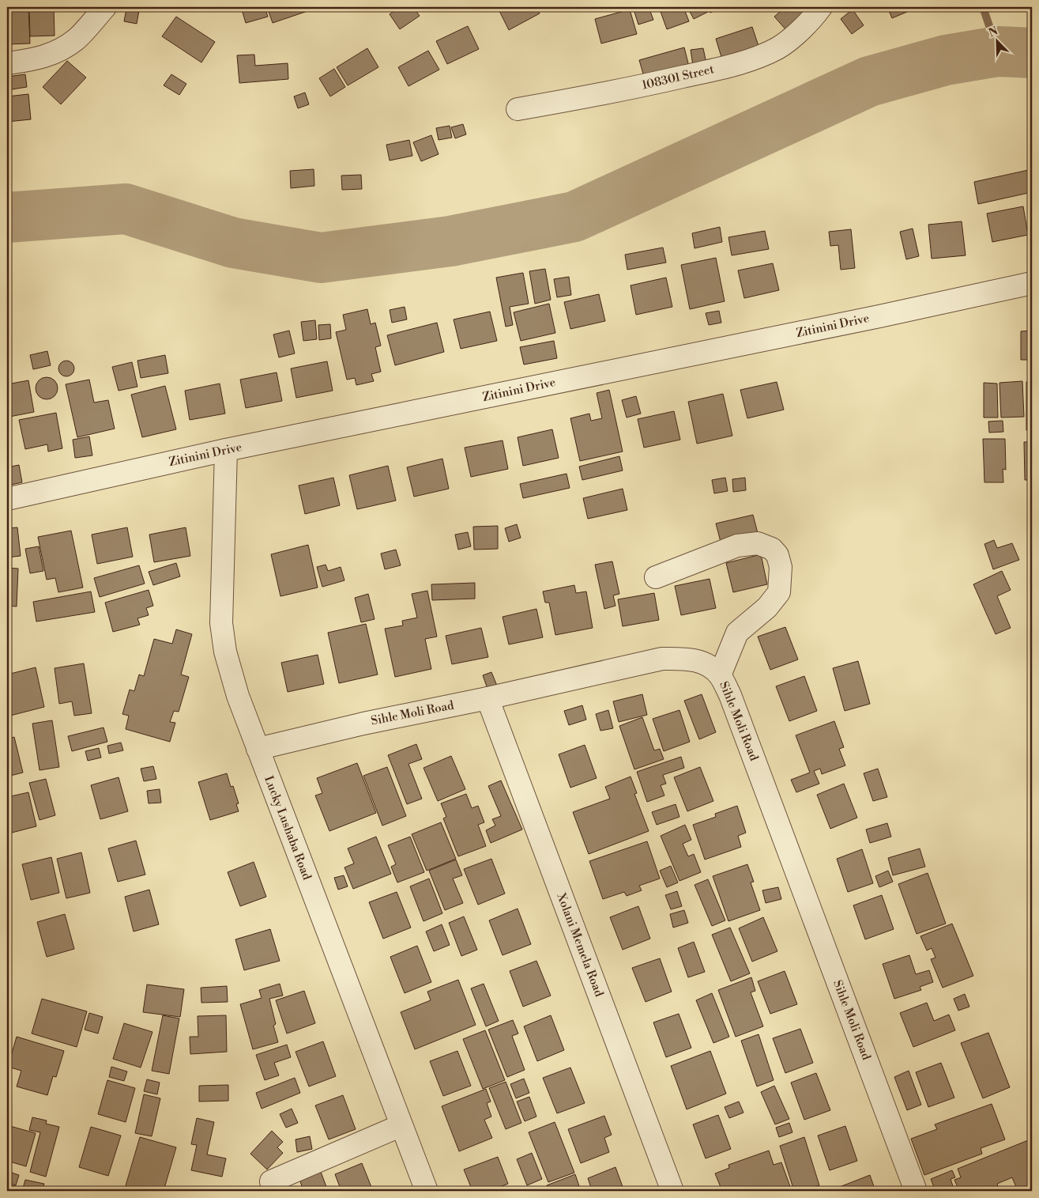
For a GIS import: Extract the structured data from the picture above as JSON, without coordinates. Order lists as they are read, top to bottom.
{
  "streets": {
    "street": [
      "108301 Street",
      "Zitinini Drive",
      "Sihle Moli Road",
      "Lucky Lushaba Road",
      "Xolani Memela Road"
    ]
  },
  "crossings": [
    ["Zitinini Drive", "Lucky Lushaba Road"],
    ["Sihle Moli Road", "Lucky Lushaba Road"],
    ["Sihle Moli Road", "Xolani Memela Road"]
  ],
  "north": "top left"
}
